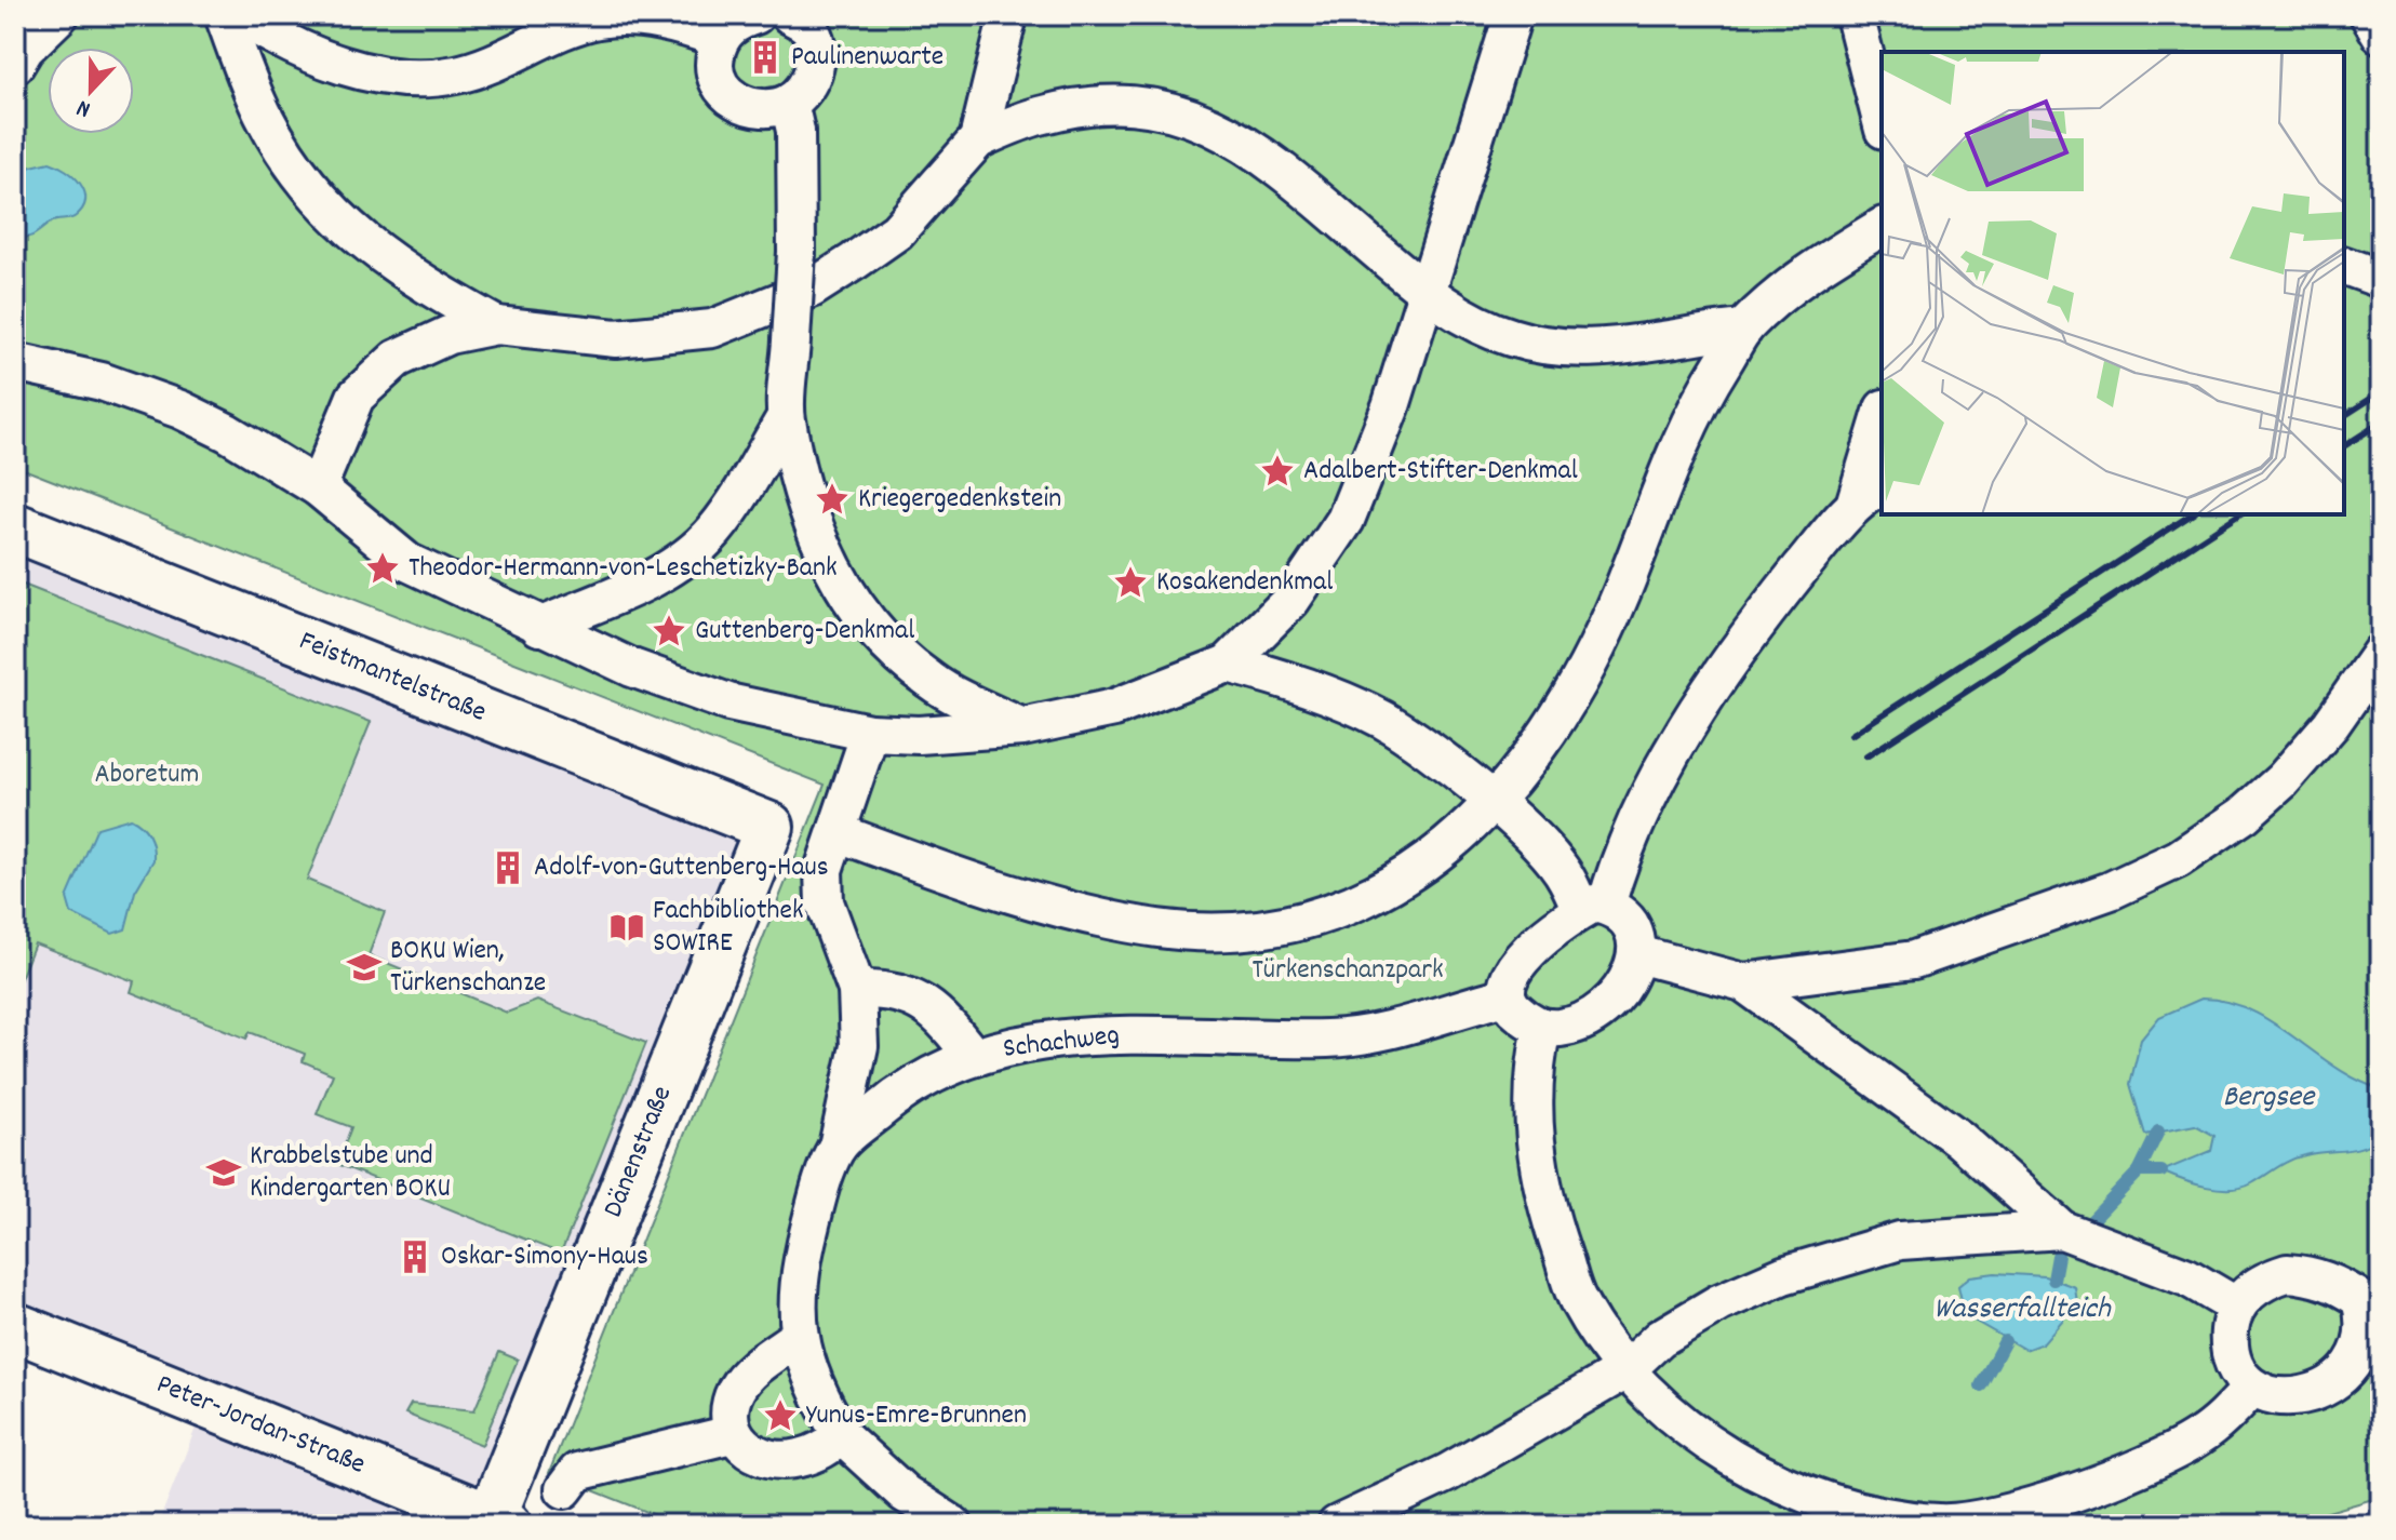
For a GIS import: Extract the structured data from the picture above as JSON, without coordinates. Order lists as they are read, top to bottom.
{
  "streets": {
    "street": [
      "Feistmantelstraße",
      "Schachweg",
      "Dänenstraße",
      "Peter-Jordan-Straße"
    ]
  },
  "crossings": [
    ["Feistmantelstraße", "Dänenstraße"],
    ["Dänenstraße", "Peter-Jordan-Straße"]
  ],
  "water": ["Bergsee", "Wasserfallteich"],
  "parks": ["Aboretum", "Türkenschanzpark"],
  "places": {
    "building": ["Paulinenwarte", "Adolf-von-Guttenberg-Haus", "Oskar-Simony-Haus"],
    "place": [
      "Adalbert-Stifter-Denkmal",
      "Kriegergedenkstein",
      "Theodor-Hermann-von-Leschetizky-Bank",
      "Kosakendenkmal",
      "Guttenberg-Denkmal",
      "Yunus-Emre-Brunnen"
    ],
    "library": ["Fachbibliothek SOWIRE"],
    "school or university": ["BOKU Wien, Türkenschanze", "Krabbelstube und Kindergarten BOKU"]
  },
  "north": "bottom"
}
